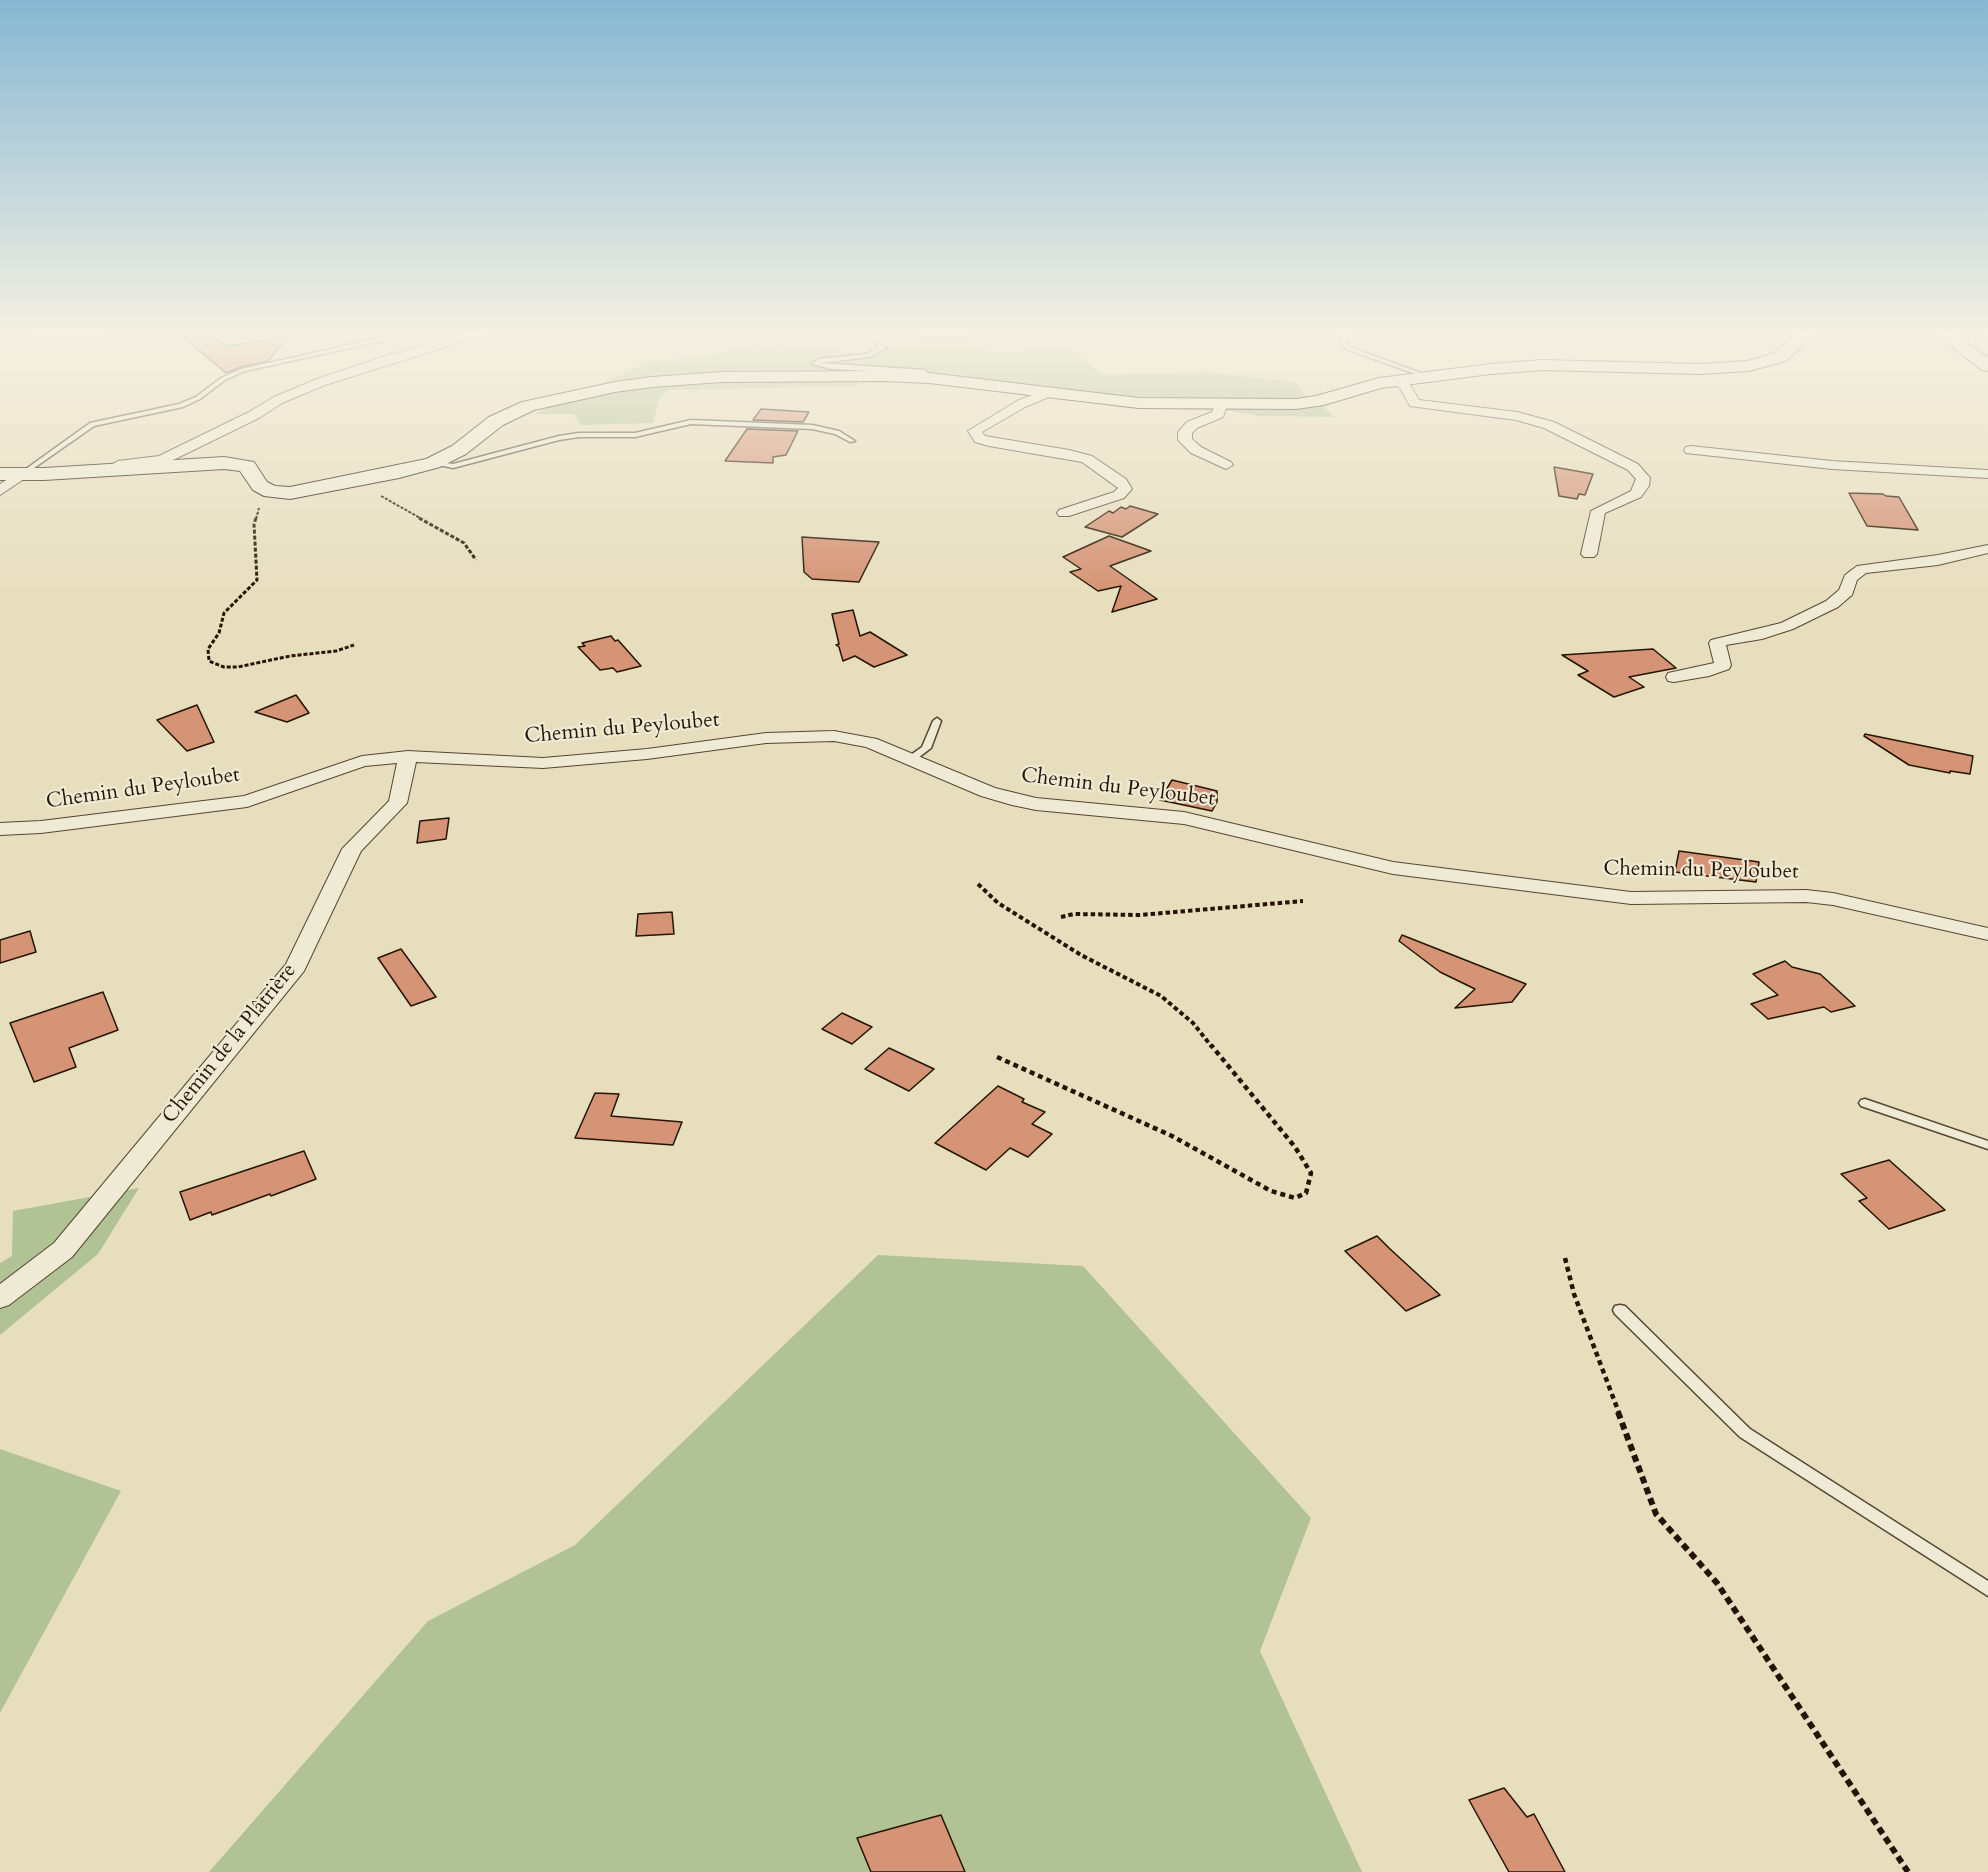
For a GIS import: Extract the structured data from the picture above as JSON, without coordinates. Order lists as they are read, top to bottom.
{
  "streets": {
    "street": ["Chemin du Peyloubet", "Chemin de la Plâtrière"]
  },
  "crossings": [
    ["Chemin du Peyloubet", "Chemin de la Plâtrière"]
  ]
}
